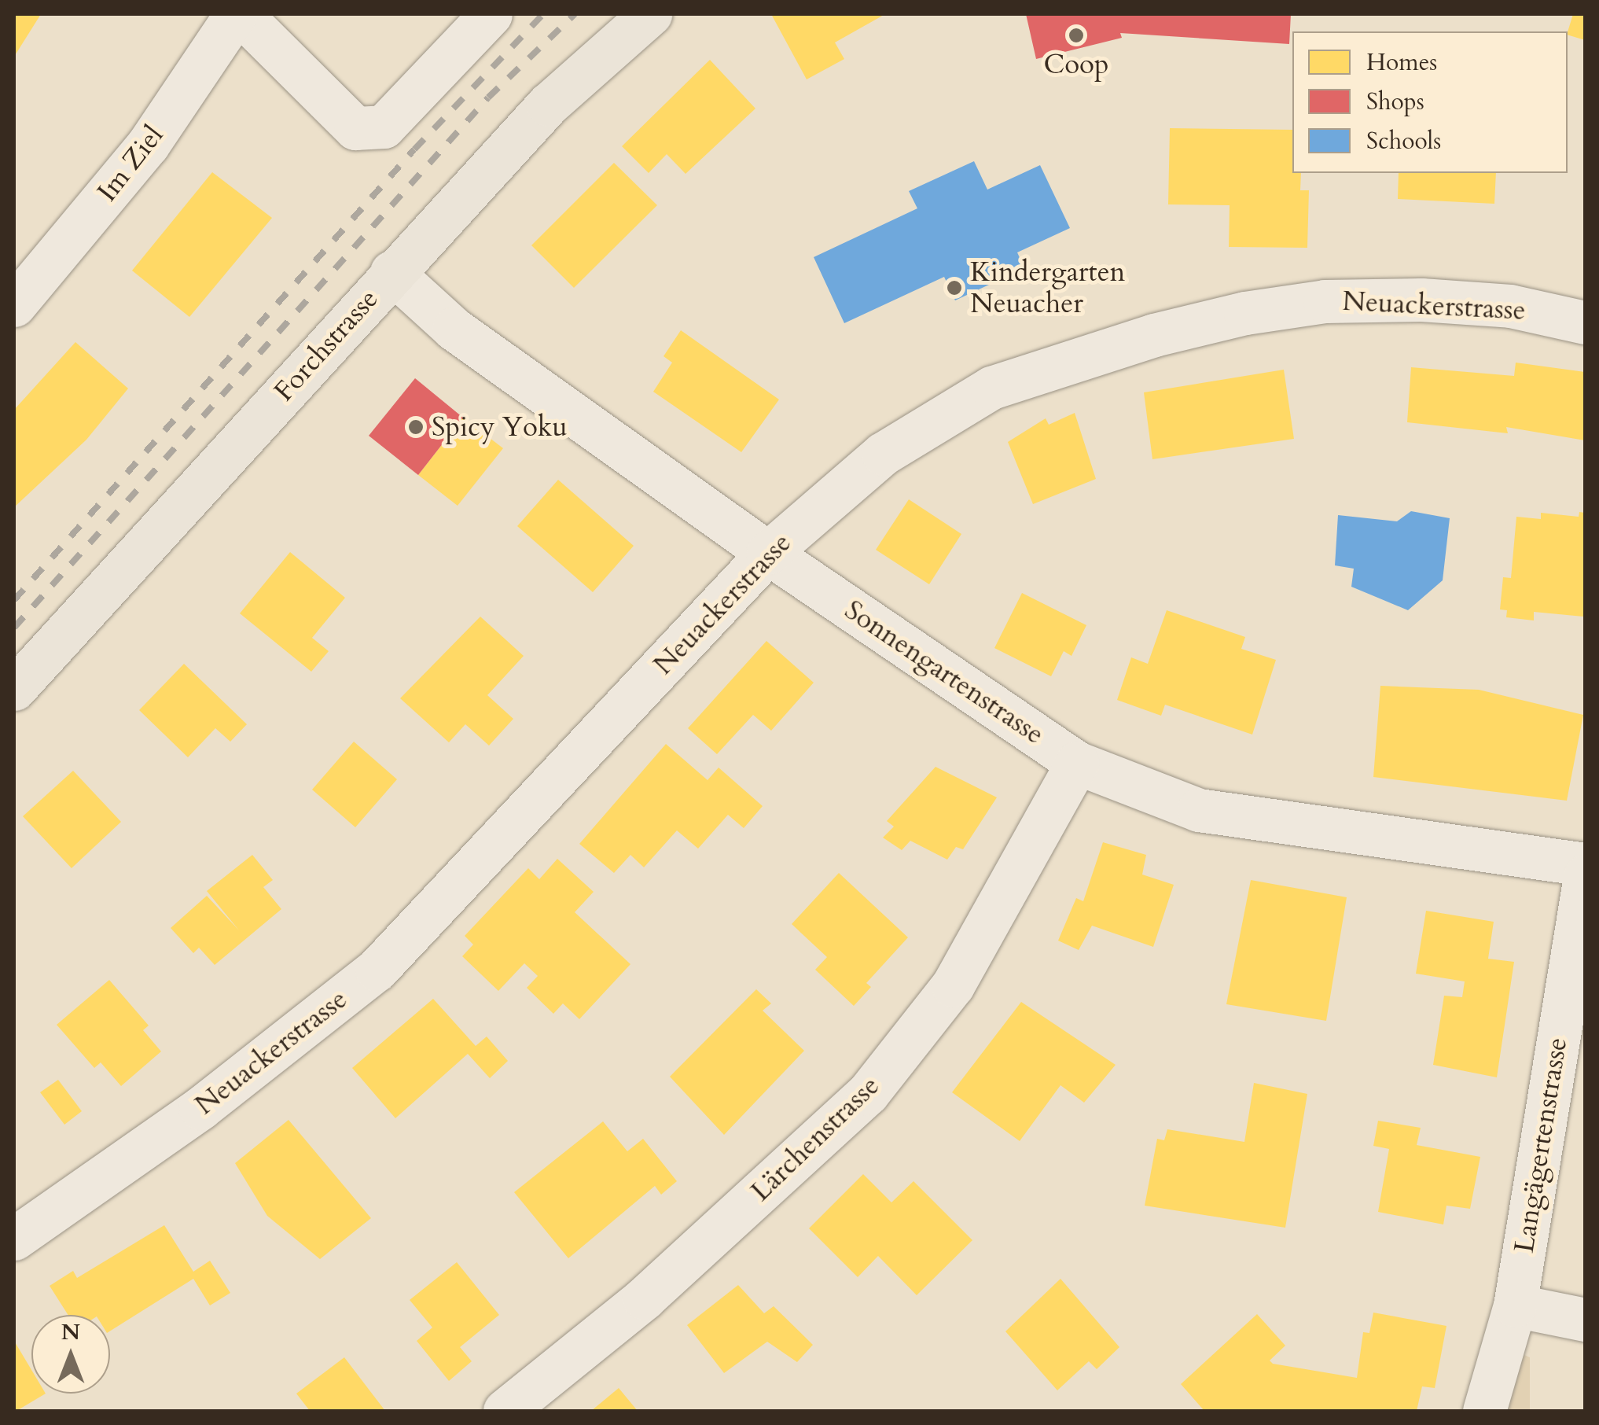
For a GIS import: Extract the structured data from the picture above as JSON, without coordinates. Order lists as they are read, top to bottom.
{
  "streets": {
    "main road": ["Forchstrasse"],
    "street": [
      "Im Ziel",
      "Neuackerstrasse",
      "Sonnengartenstrasse",
      "Lärchenstrasse",
      "Langägertenstrasse"
    ]
  },
  "crossings": [
    ["Neuackerstrasse", "Sonnengartenstrasse"],
    ["Forchstrasse", "Sonnengartenstrasse"],
    ["Sonnengartenstrasse", "Lärchenstrasse"]
  ],
  "places": ["Coop", "Kindergarten Neuacher", "Spicy Yoku"],
  "legend": ["Homes", "Shops", "Schools"],
  "north": "top"
}
